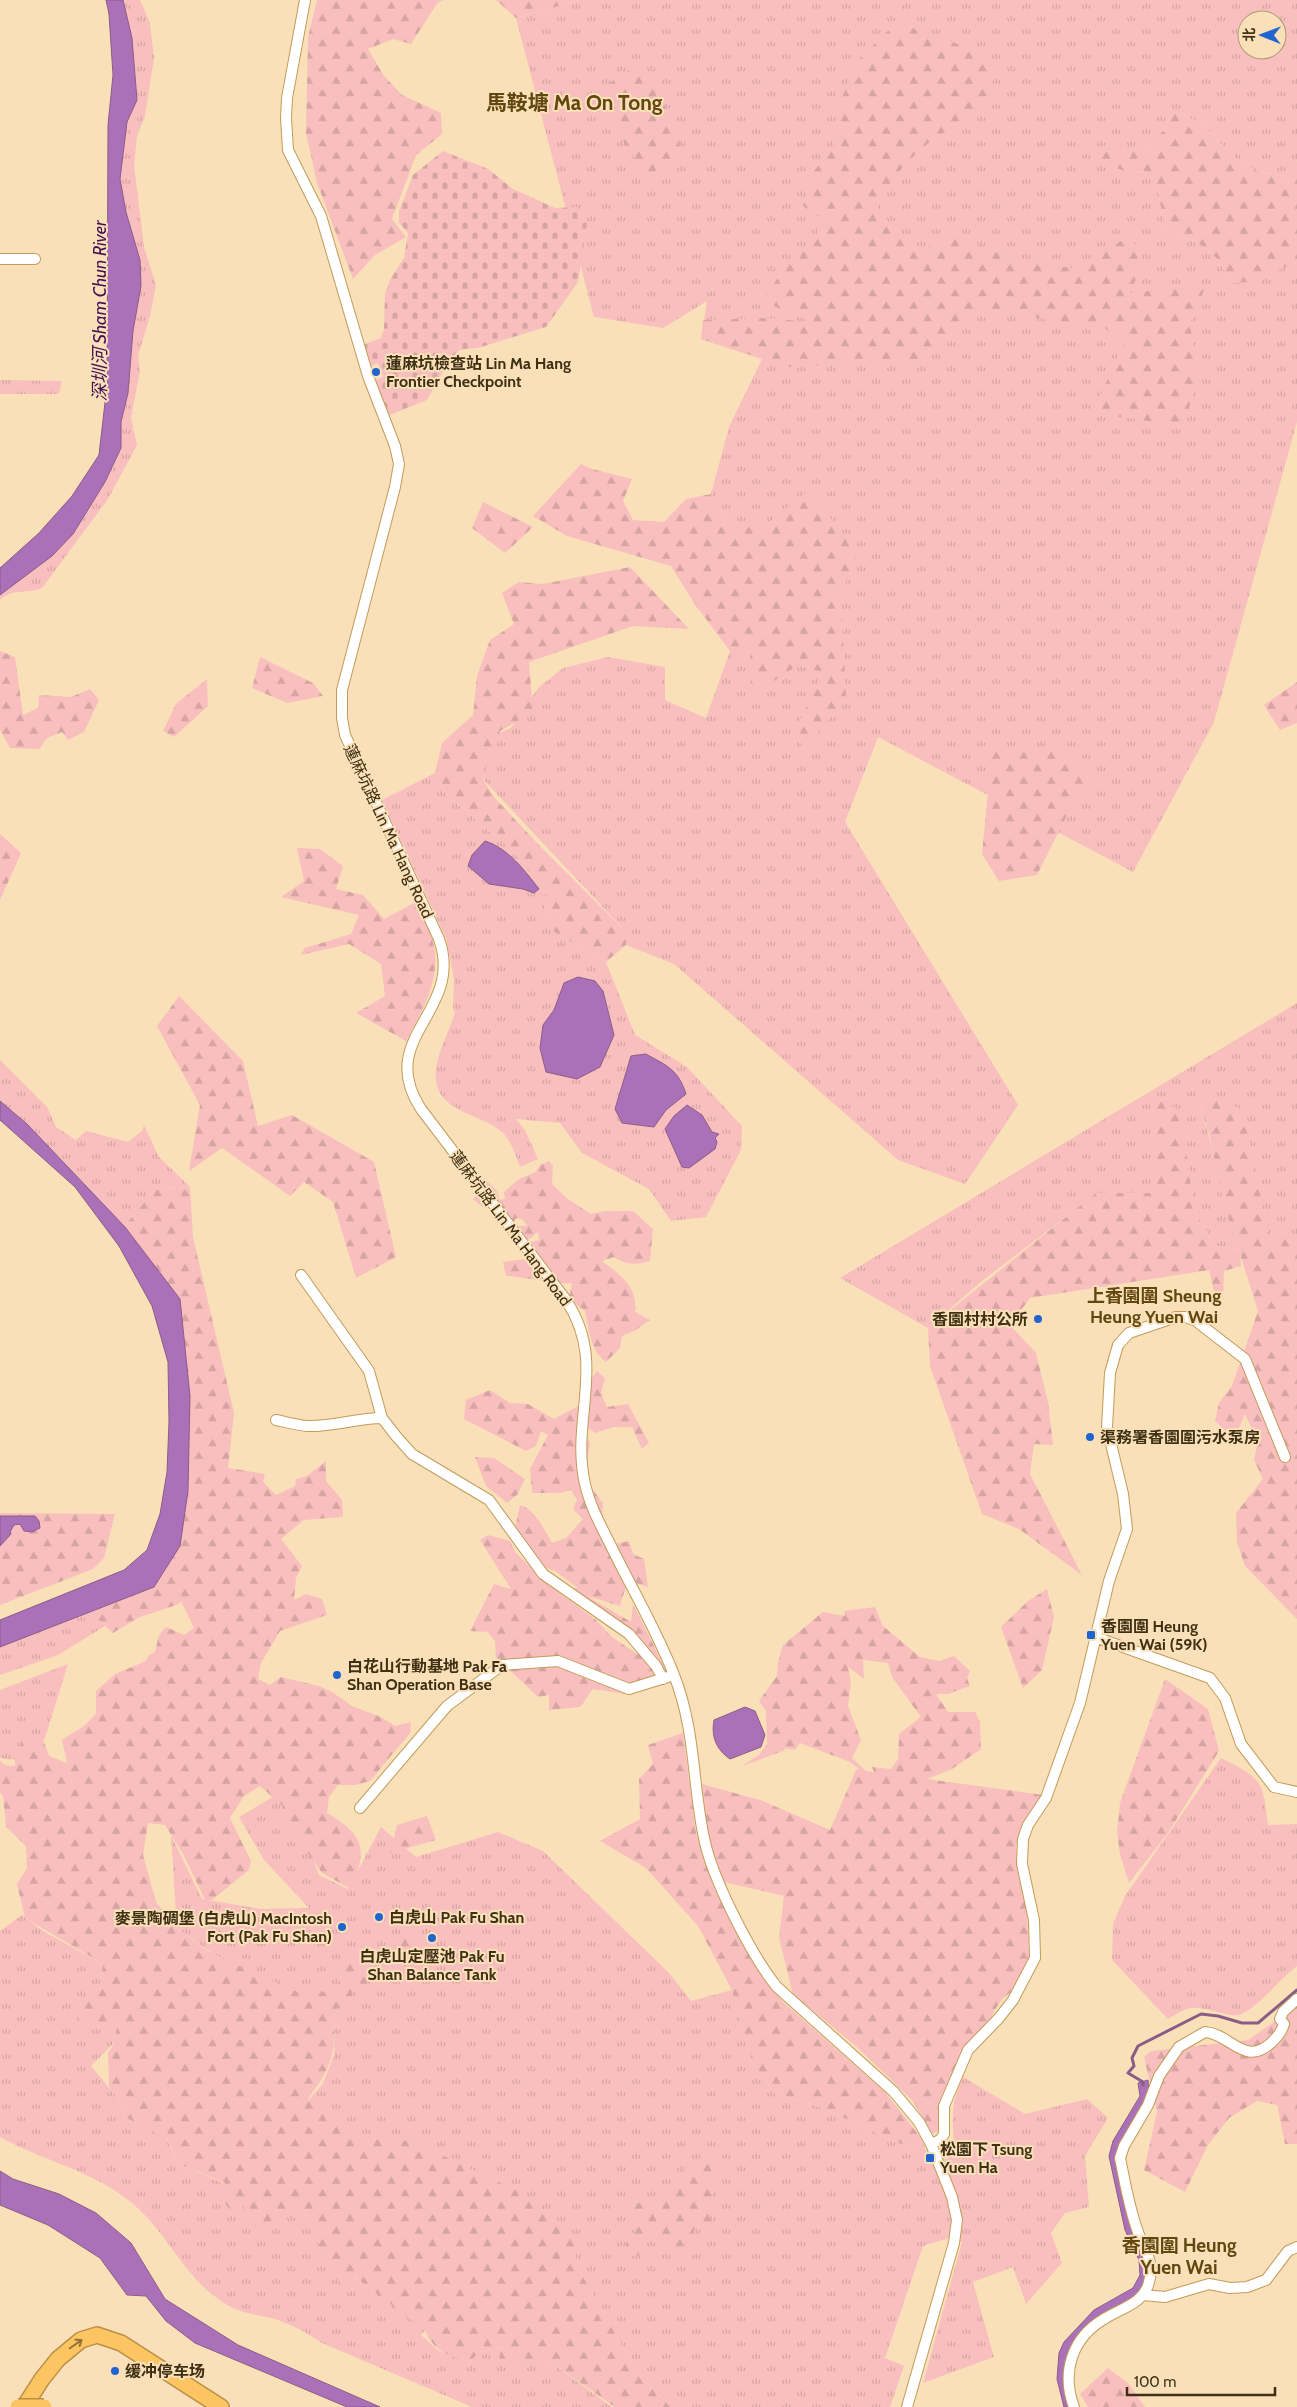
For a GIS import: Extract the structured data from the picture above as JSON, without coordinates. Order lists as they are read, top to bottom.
{
  "streets": {
    "street": ["蓮麻坑路 Lin Ma Hang Road"]
  },
  "districts": ["馬鞍塘 Ma On Tong", "上香園圍 Sheung Heung Yuen Wai", "香園圍 Heung Yuen Wai"],
  "water": ["深圳河 Sham Chun River"],
  "places": {
    "other": [
      "蓮麻坑檢查站 Lin Ma Hang Frontier Checkpoint",
      "香園村村公所",
      "渠務署香園圍污水泵房",
      "白花山行動基地 Pak Fa Shan Operation Base",
      "白虎山 Pak Fu Shan",
      "麥景陶碉堡 (白虎山) MacIntosh Fort (Pak Fu Shan)",
      "白虎山定壓池 Pak Fu Shan Balance Tank",
      "缓冲停车场"
    ],
    "transit": ["香園圍 Heung Yuen Wai (59K)", "松園下 Tsung Yuen Ha"]
  },
  "scale_bar": "100 m",
  "north": "left"
}
